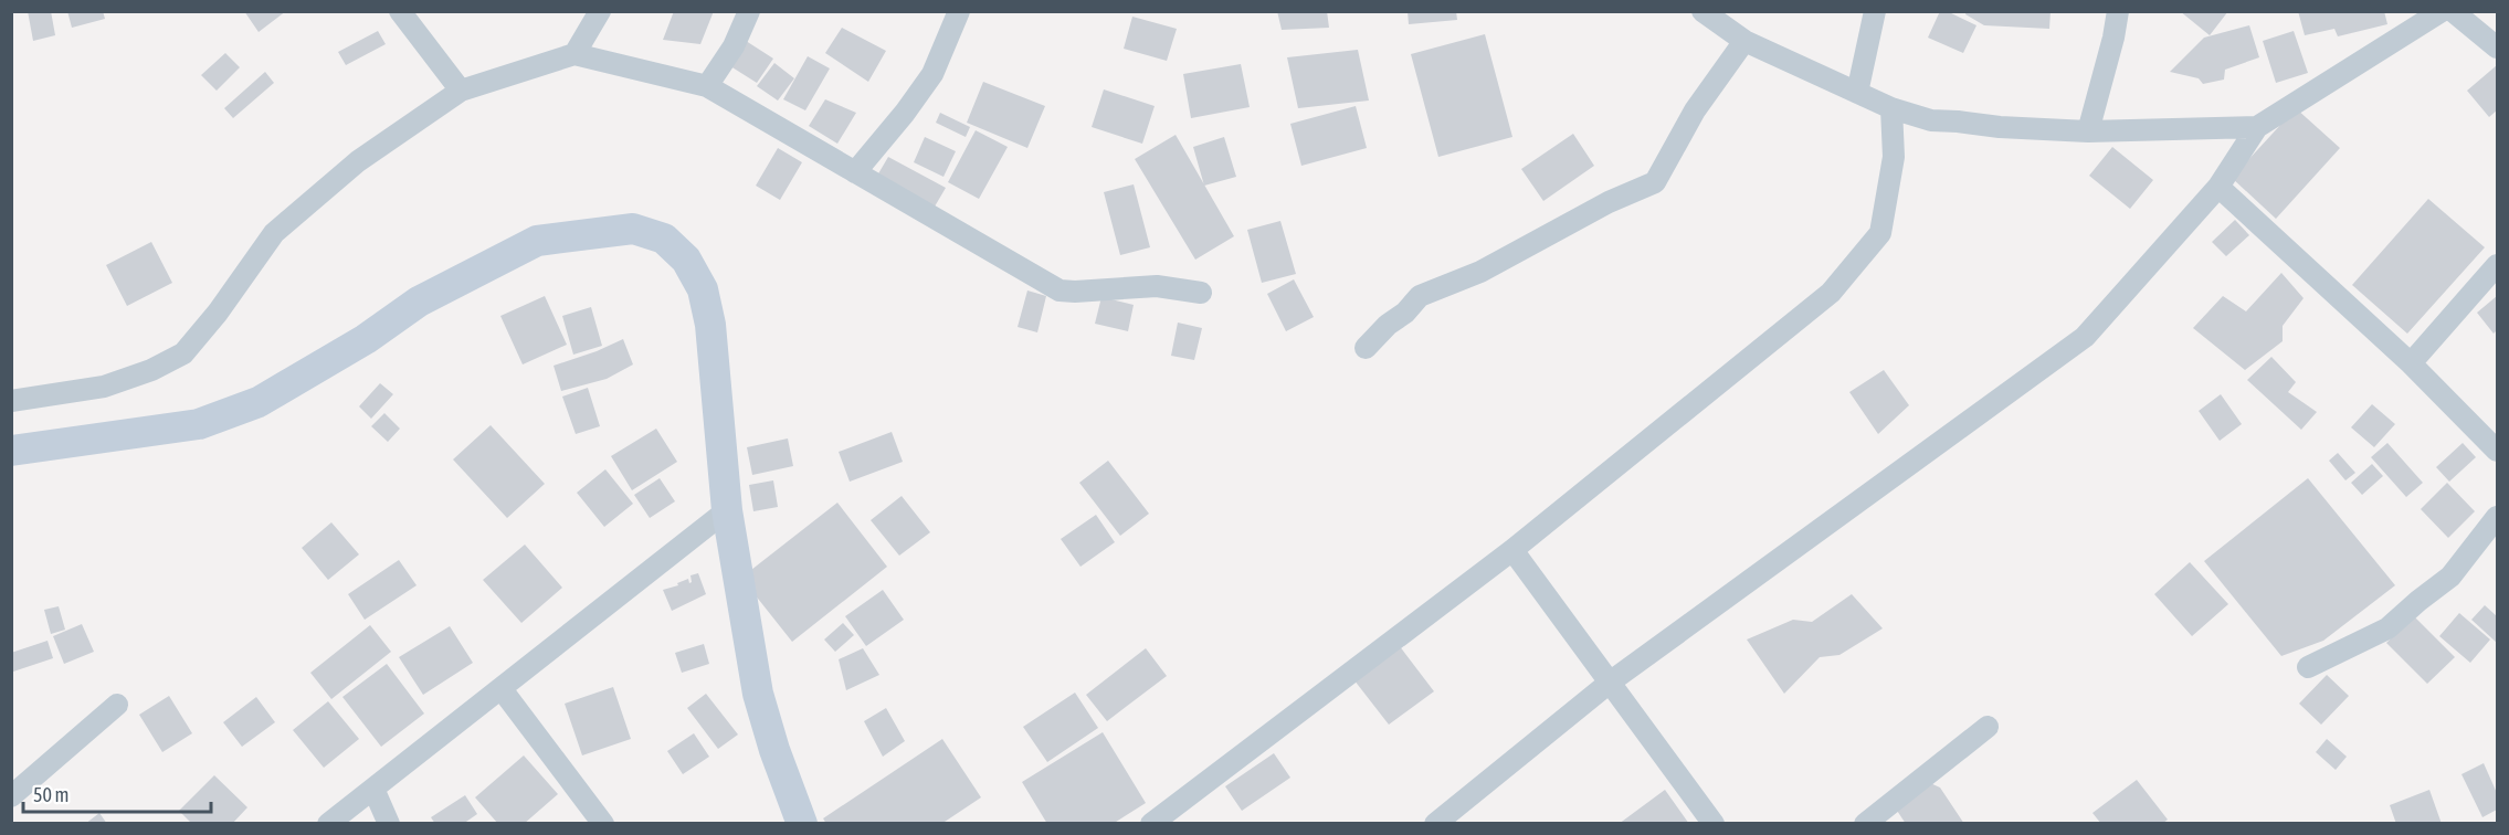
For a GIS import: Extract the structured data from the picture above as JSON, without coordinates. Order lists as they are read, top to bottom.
{
  "scale_bar": "50 m"
}
